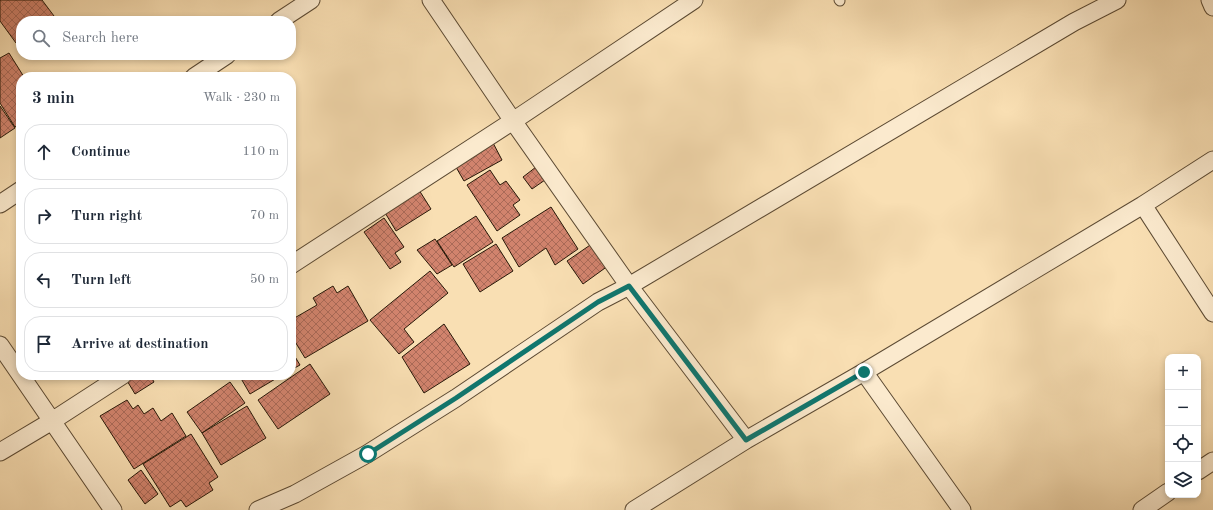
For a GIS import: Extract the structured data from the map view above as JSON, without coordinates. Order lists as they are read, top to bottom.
{
  "page": {
    "search": "Search here",
    "heading": ["3 min", "Walk · 230 m"],
    "list": [
      ["Continue", "110 m"],
      ["Turn right", "70 m"],
      ["Turn left", "50 m"],
      "Arrive at destination"
    ],
    "map_buttons": ["+", "−"]
  }
}
